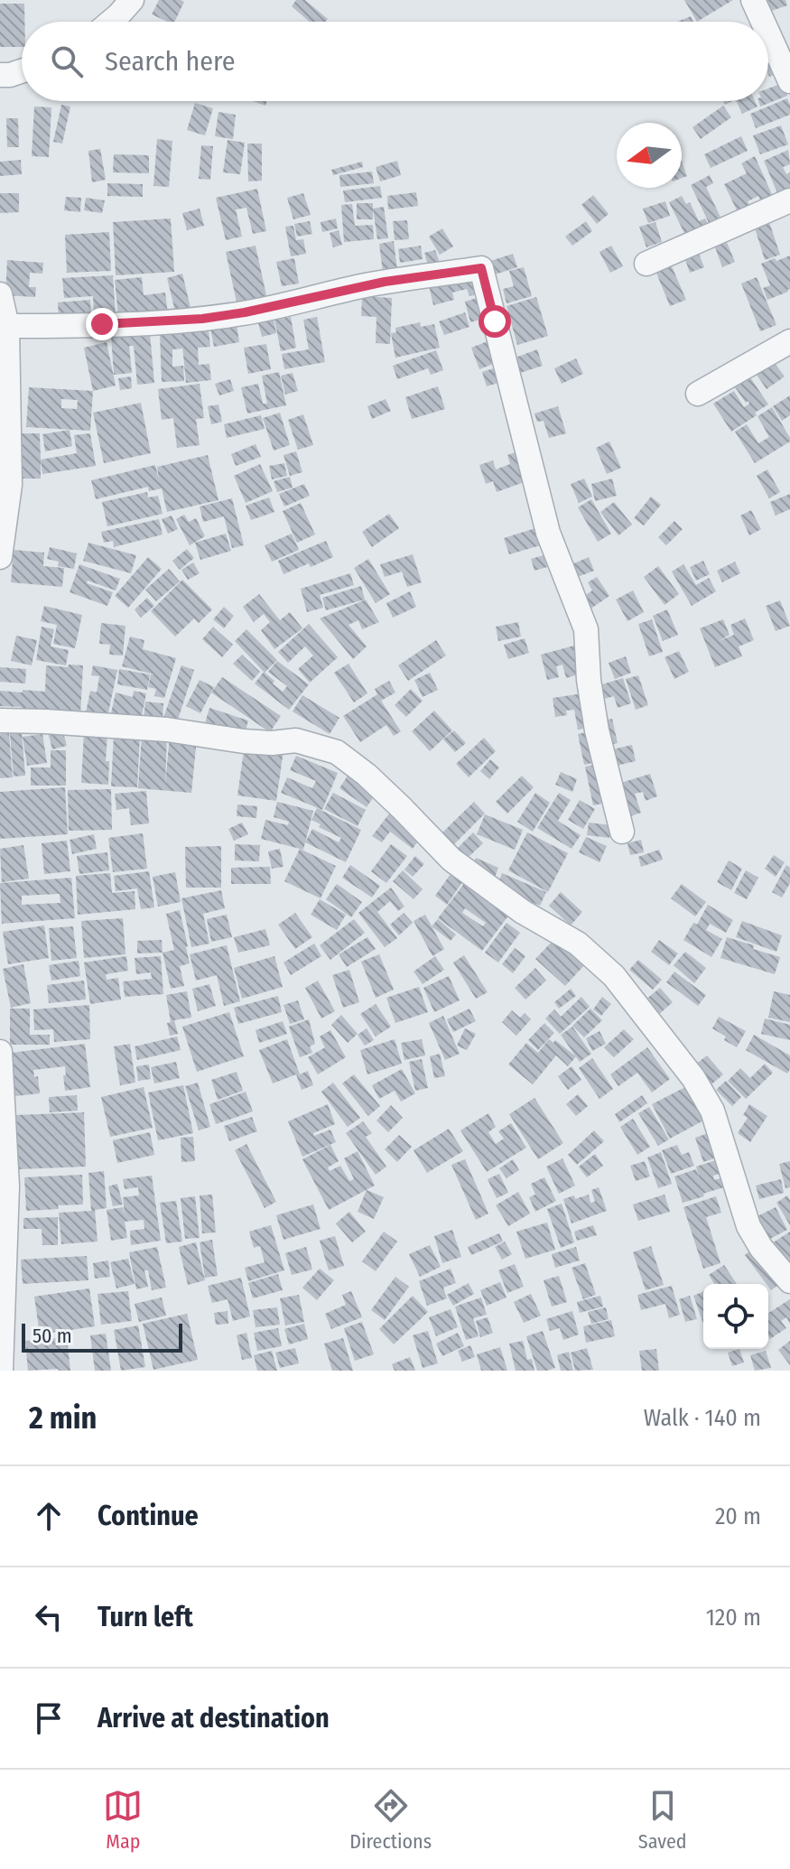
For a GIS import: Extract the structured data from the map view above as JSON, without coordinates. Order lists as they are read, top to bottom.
{
  "scale_bar": "50 m",
  "north": "left",
  "page": {
    "search": "Search here",
    "scale": "50 m",
    "heading": ["2 min", "Walk · 140 m"],
    "list": [
      ["Continue", "20 m"],
      ["Turn left", "120 m"],
      "Arrive at destination"
    ],
    "nav": ["Map", "Directions", "Saved"]
  }
}
